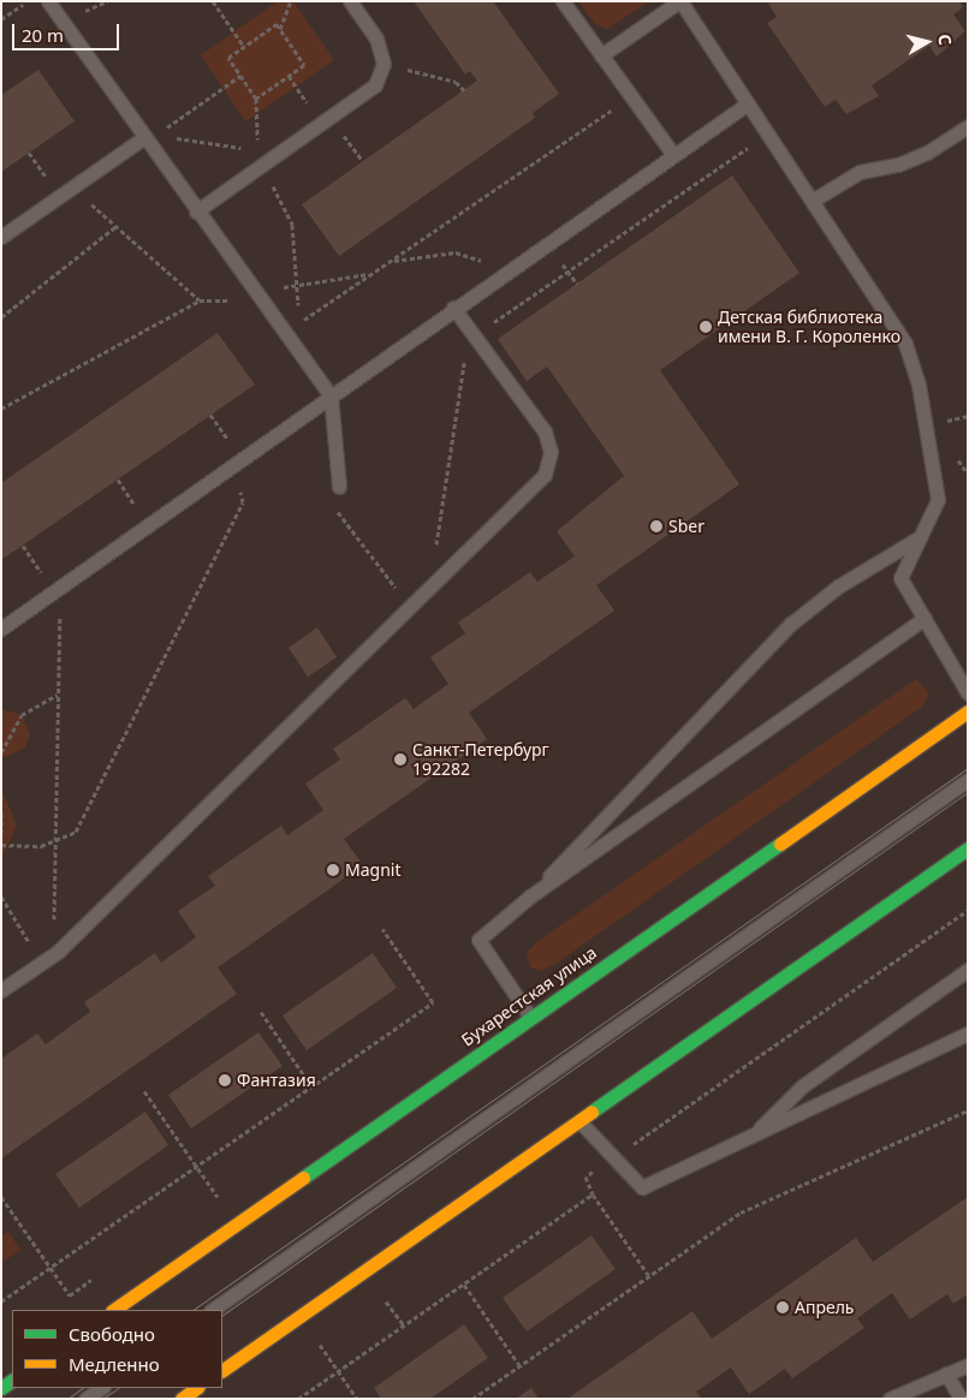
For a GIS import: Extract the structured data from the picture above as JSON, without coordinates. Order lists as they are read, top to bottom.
{
  "streets": {
    "main road": ["Бухарестская улица"]
  },
  "places": [
    "Детская библиотека имени В. Г. Короленко",
    "Sber",
    "Санкт-Петербург 192282",
    "Magnit",
    "Фантазия",
    "Апрель"
  ],
  "legend": ["Свободно", "Медленно"],
  "scale_bar": "20 m",
  "north": "right"
}
